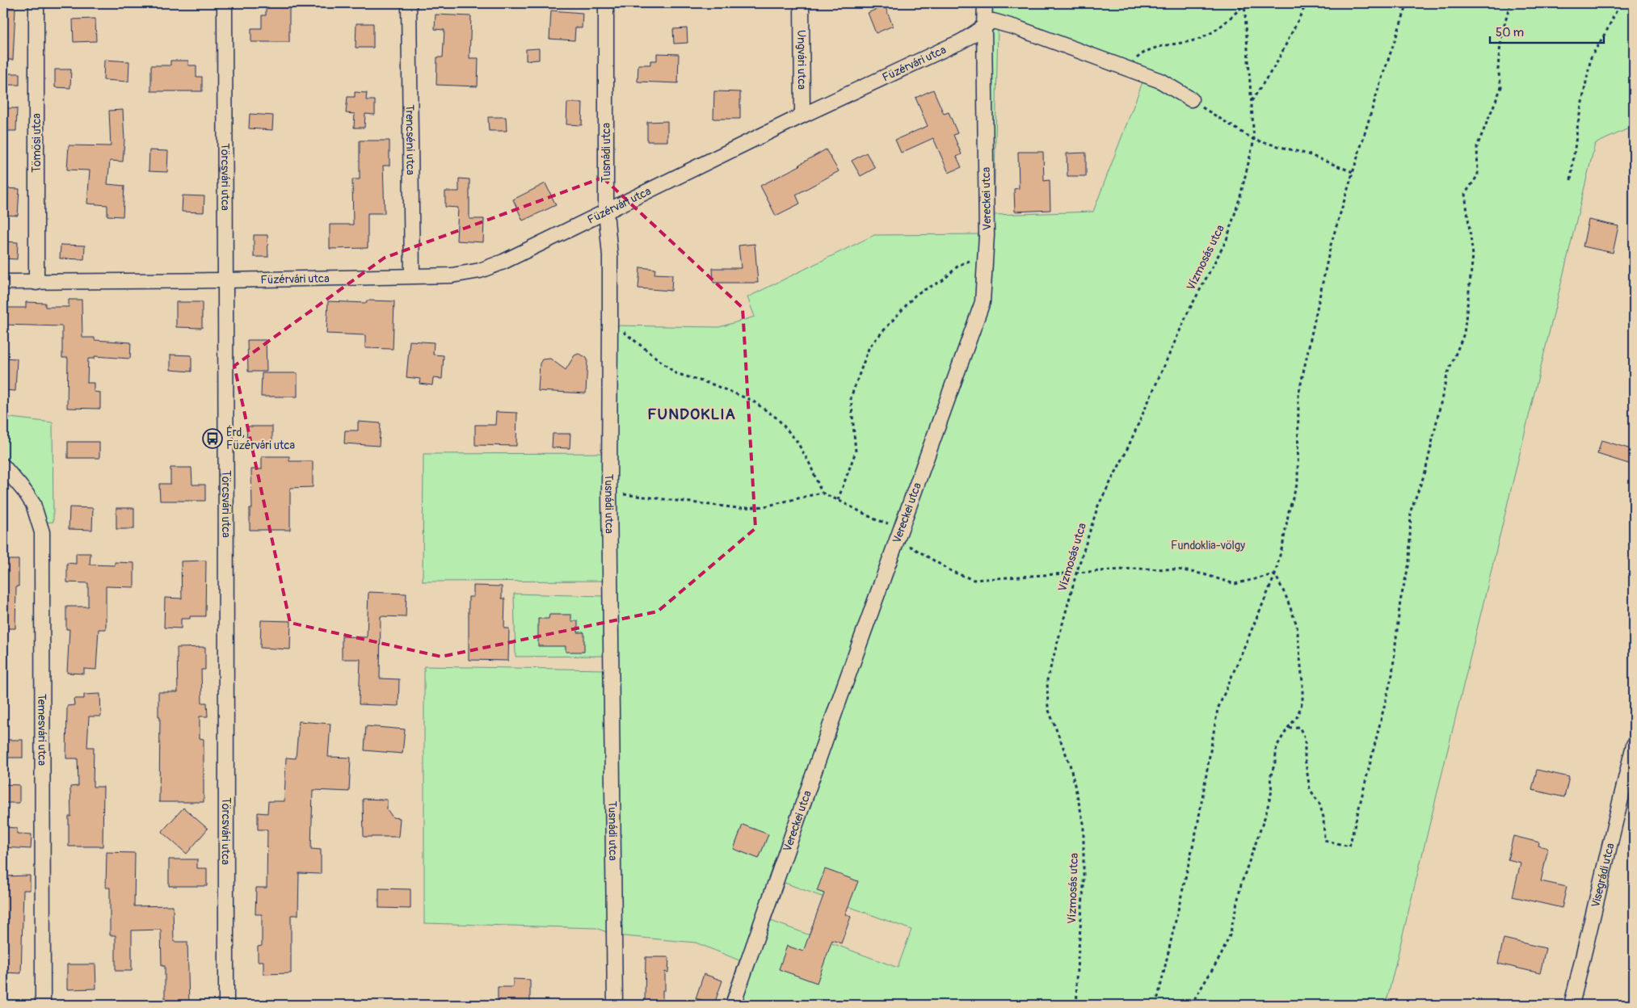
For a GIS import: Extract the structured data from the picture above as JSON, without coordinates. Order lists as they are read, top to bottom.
{
  "streets": {
    "street": [
      "Ungvári utca",
      "Füzérvári utca",
      "Trencséni utca",
      "Tömösi utca",
      "Tusnádi utca",
      "Törcsvári utca",
      "Vereckei utca",
      "Temesvári utca",
      "Visegrádi utca"
    ],
    "path": ["Vízmosás utca"]
  },
  "crossings": [
    ["Ungvári utca", "Füzérvári utca"],
    ["Füzérvári utca", "Trencséni utca"],
    ["Füzérvári utca", "Tömösi utca"],
    ["Füzérvári utca", "Tusnádi utca"],
    ["Füzérvári utca", "Törcsvári utca"],
    ["Füzérvári utca", "Vereckei utca"]
  ],
  "districts": ["FUNDOKLIA"],
  "parks": ["Fundoklia-völgy"],
  "places": {
    "bus stop": ["Érd, Füzérvári utca"]
  },
  "scale_bar": "50 m"
}
